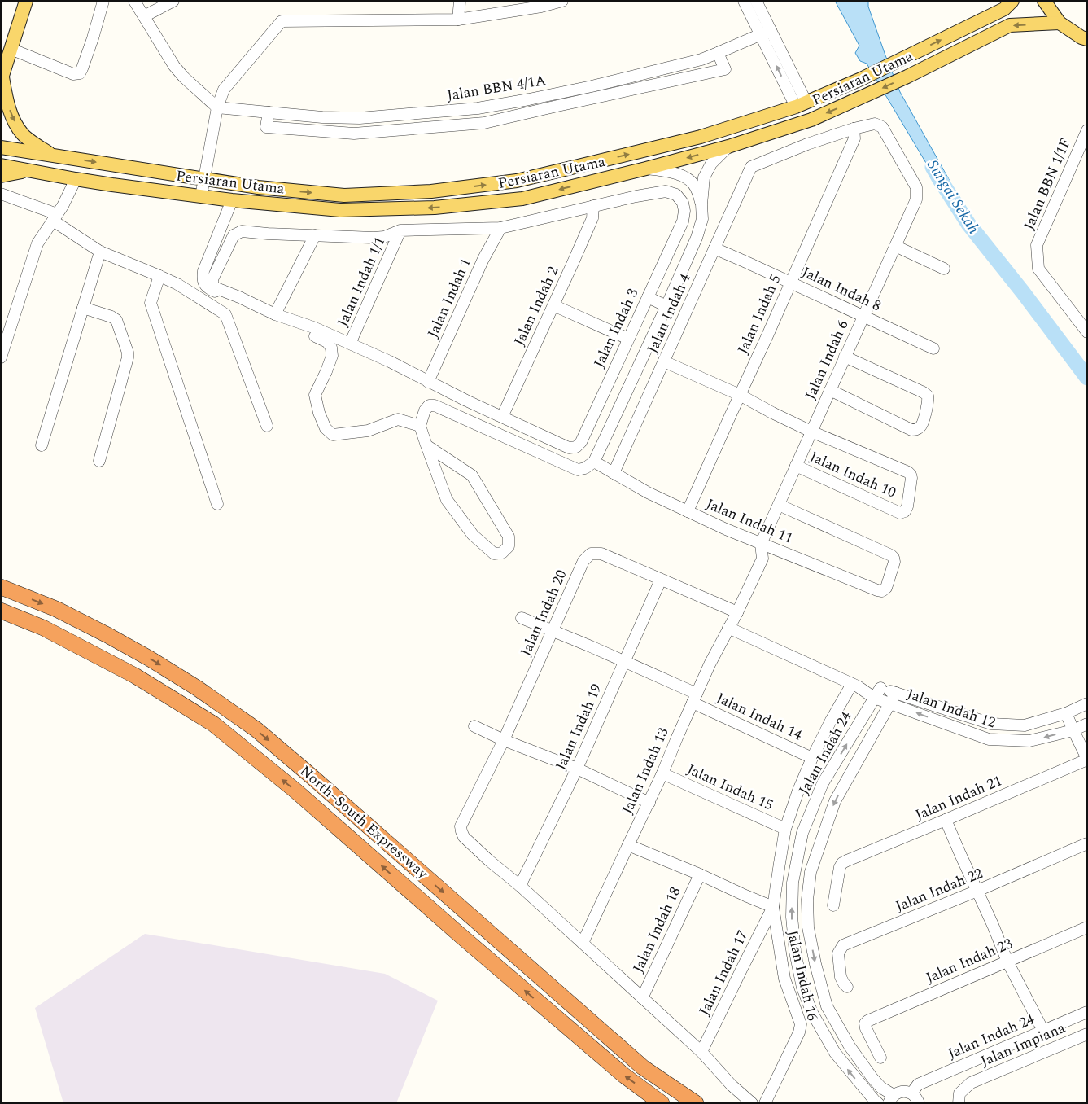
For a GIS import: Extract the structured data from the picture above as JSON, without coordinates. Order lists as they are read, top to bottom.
{
  "streets": {
    "highway": ["North–South Expressway"],
    "main road": ["Persiaran Utama"],
    "street": [
      "Jalan BBN 4/1A",
      "Jalan BBN 1/1F",
      "Jalan Indah 1/1",
      "Jalan Indah 8",
      "Jalan Indah 1",
      "Jalan Indah 2",
      "Jalan Indah 4",
      "Jalan Indah 5",
      "Jalan Indah 3",
      "Jalan Indah 6",
      "Jalan Indah 10",
      "Jalan Indah 11",
      "Jalan Indah 20",
      "Jalan Indah 12",
      "Jalan Indah 14",
      "Jalan Indah 19",
      "Jalan Indah 24",
      "Jalan Indah 13",
      "Jalan Indah 15",
      "Jalan Indah 21",
      "Jalan Indah 22",
      "Jalan Indah 18",
      "Jalan Indah 23",
      "Jalan Indah 17",
      "Jalan Indah 16",
      "Jalan Impiana"
    ]
  },
  "crossings": [
    ["Jalan Indah 1/1", "Jalan Indah 1"],
    ["Jalan Indah 1/1", "Jalan Indah 2"],
    ["Jalan Indah 1/1", "Jalan Indah 3"],
    ["Jalan Indah 8", "Jalan Indah 4"],
    ["Jalan Indah 8", "Jalan Indah 5"],
    ["Jalan Indah 8", "Jalan Indah 6"],
    ["Jalan Indah 2", "Jalan Indah 3"],
    ["Jalan Indah 4", "Jalan Indah 5"],
    ["Jalan Indah 4", "Jalan Indah 6"],
    ["Jalan Indah 4", "Jalan Indah 11"],
    ["Jalan Indah 5", "Jalan Indah 6"],
    ["Jalan Indah 5", "Jalan Indah 11"],
    ["Jalan Indah 6", "Jalan Indah 10"],
    ["Jalan Indah 6", "Jalan Indah 11"],
    ["Jalan Indah 6", "Jalan Indah 13"],
    ["Jalan Indah 11", "Jalan Indah 13"],
    ["Jalan Indah 20", "Jalan Indah 14"],
    ["Jalan Indah 20", "Jalan Indah 19"],
    ["Jalan Indah 20", "Jalan Indah 13"],
    ["Jalan Indah 12", "Jalan Indah 24"],
    ["Jalan Indah 12", "Jalan Indah 13"],
    ["Jalan Indah 14", "Jalan Indah 19"],
    ["Jalan Indah 14", "Jalan Indah 13"],
    ["Jalan Indah 13", "Jalan Indah 15"],
    ["Jalan Indah 17", "Jalan Indah 16"]
  ],
  "water": ["Sungai Sekah"]
}
